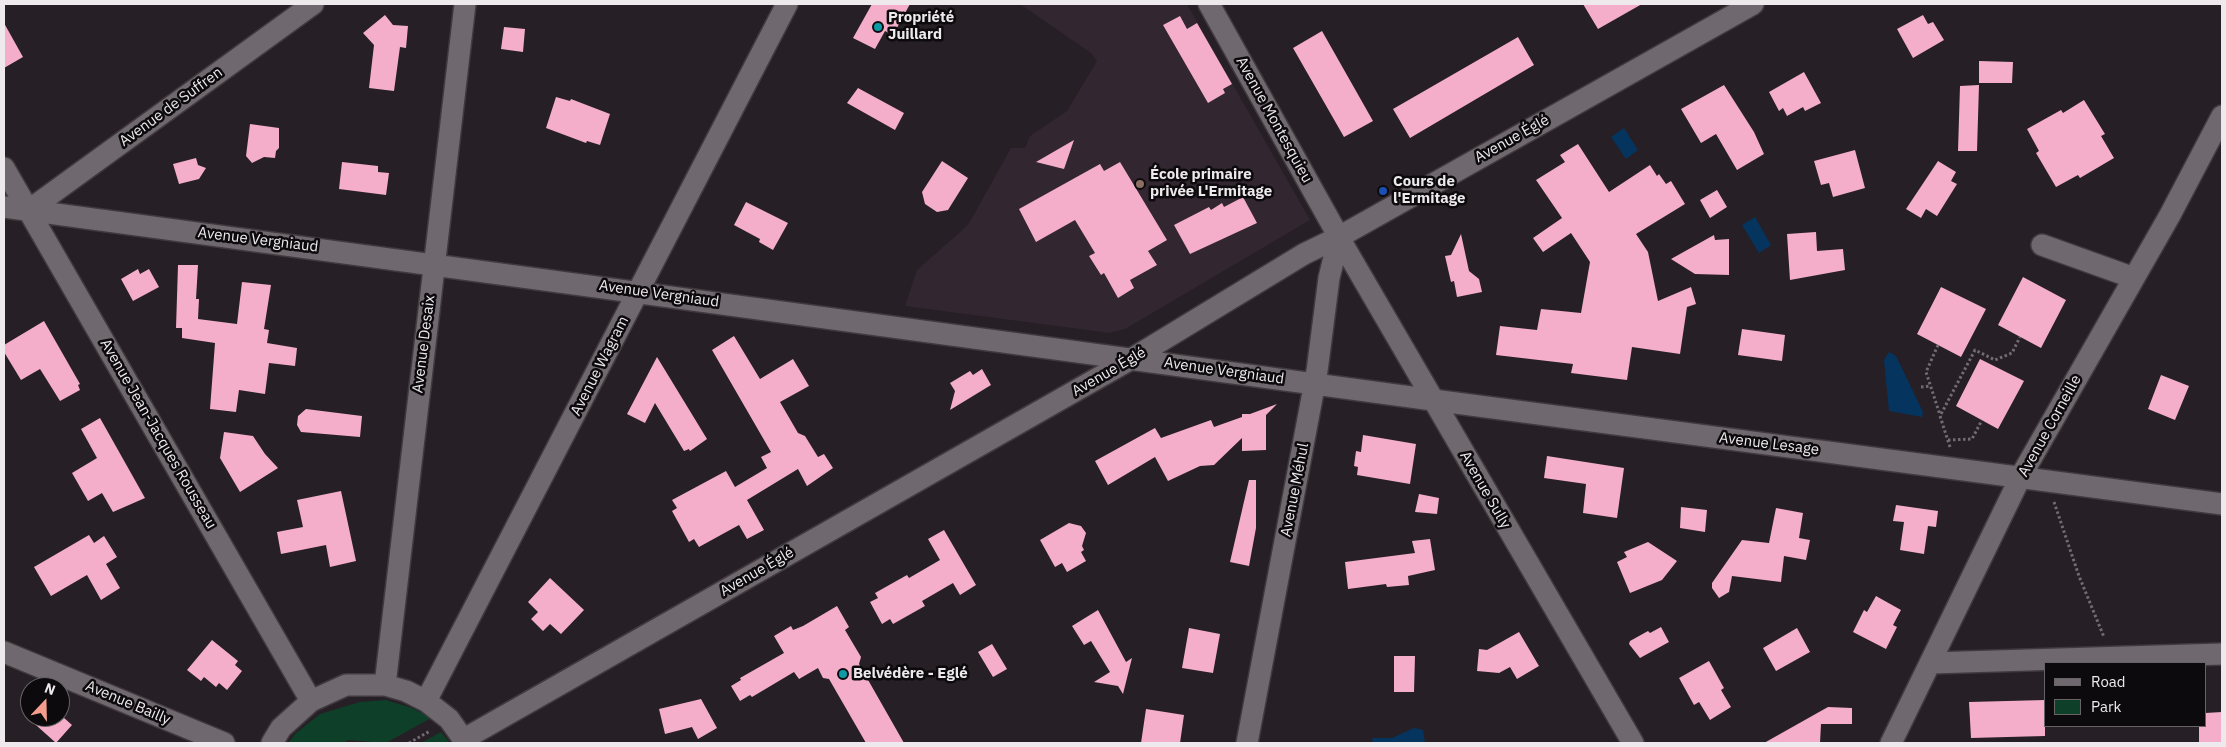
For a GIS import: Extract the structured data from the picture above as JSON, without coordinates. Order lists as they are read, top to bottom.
{
  "streets": {
    "street": [
      "Avenue de Suffren",
      "Avenue Montesquieu",
      "Avenue Églé",
      "Avenue Vergniaud",
      "Avenue Desaix",
      "Avenue Wagram",
      "Avenue Corneille",
      "Avenue Jean-Jacques Rousseau",
      "Avenue Lesage",
      "Avenue Méhul",
      "Avenue Sully",
      "Avenue Bailly"
    ]
  },
  "crossings": [
    ["Avenue de Suffren", "Avenue Vergniaud"],
    ["Avenue de Suffren", "Avenue Jean-Jacques Rousseau"],
    ["Avenue Montesquieu", "Avenue Églé"],
    ["Avenue Montesquieu", "Avenue Méhul"],
    ["Avenue Montesquieu", "Avenue Sully"],
    ["Avenue Églé", "Avenue Vergniaud"],
    ["Avenue Églé", "Avenue Méhul"],
    ["Avenue Églé", "Avenue Sully"],
    ["Avenue Vergniaud", "Avenue Desaix"],
    ["Avenue Vergniaud", "Avenue Wagram"],
    ["Avenue Vergniaud", "Avenue Jean-Jacques Rousseau"],
    ["Avenue Vergniaud", "Avenue Lesage"],
    ["Avenue Vergniaud", "Avenue Méhul"],
    ["Avenue Corneille", "Avenue Lesage"],
    ["Avenue Lesage", "Avenue Méhul"],
    ["Avenue Lesage", "Avenue Sully"],
    ["Avenue Méhul", "Avenue Sully"]
  ],
  "places": [
    "Propriété Juillard",
    "École primaire privée L'Ermitage",
    "Cours de l'Ermitage",
    "Belvédère - Eglé"
  ],
  "legend": ["Road", "Park"],
  "north": "top"
}
